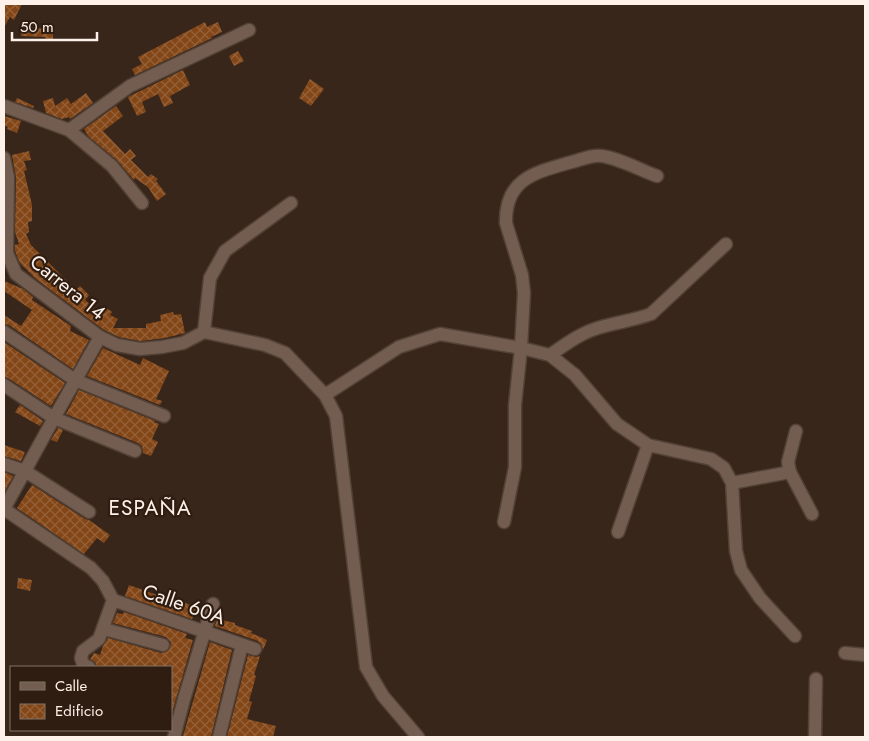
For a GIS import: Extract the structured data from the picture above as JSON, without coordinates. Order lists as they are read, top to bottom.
{
  "streets": {
    "street": ["Carrera 14", "Calle 60A"]
  },
  "districts": ["ESPAÑA"],
  "legend": ["Calle", "Edificio"],
  "scale_bar": "50 m"
}
